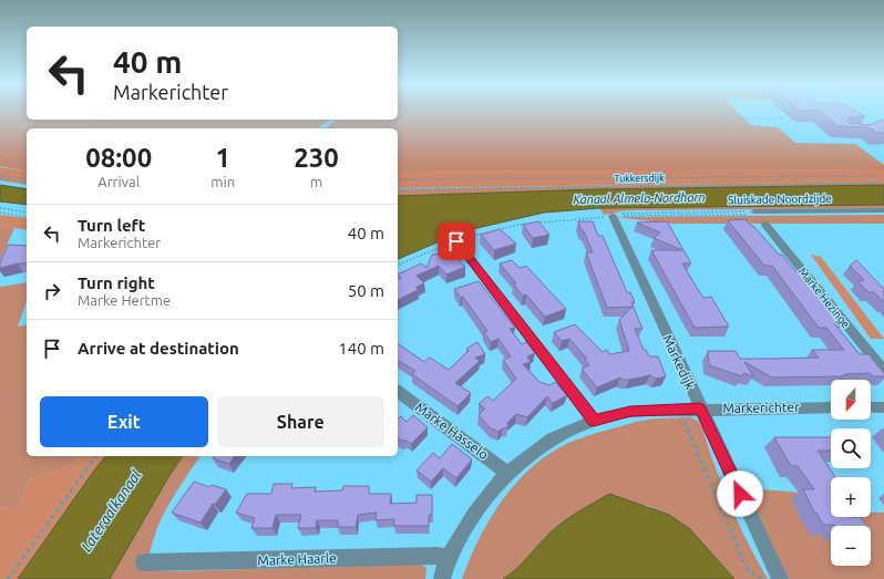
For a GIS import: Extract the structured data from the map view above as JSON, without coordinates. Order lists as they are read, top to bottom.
{
  "streets": {
    "street": [
      "Sluiskade Noordzijde",
      "Marke Hezinge",
      "Markedijk",
      "Markerichter",
      "Marke Hasselo",
      "Marke Haarle"
    ],
    "path": ["Tukkersdijk"]
  },
  "crossings": [
    ["Sluiskade Noordzijde", "Markedijk"],
    ["Markedijk", "Markerichter"],
    ["Markerichter", "Marke Hasselo"],
    ["Markerichter", "Marke Haarle"]
  ],
  "water": ["Kanaal Almelo-Nordhorn", "Lateraalkanaal"],
  "north": "bottom",
  "page": {
    "turn": ["40 m", "Markerichter"],
    "eta": [
      "08:00",
      "Arrival",
      "1",
      "min",
      "230",
      "m"
    ],
    "list": [
      {
        "name": "Turn left",
        "note": "Markerichter",
        "value": "40 m"
      },
      {
        "name": "Turn right",
        "note": "Marke Hertme",
        "value": "50 m"
      },
      {
        "name": "Arrive at destination",
        "value": "140 m"
      }
    ],
    "map_buttons": ["+", "−"],
    "buttons": ["Exit", "Share"]
  }
}
